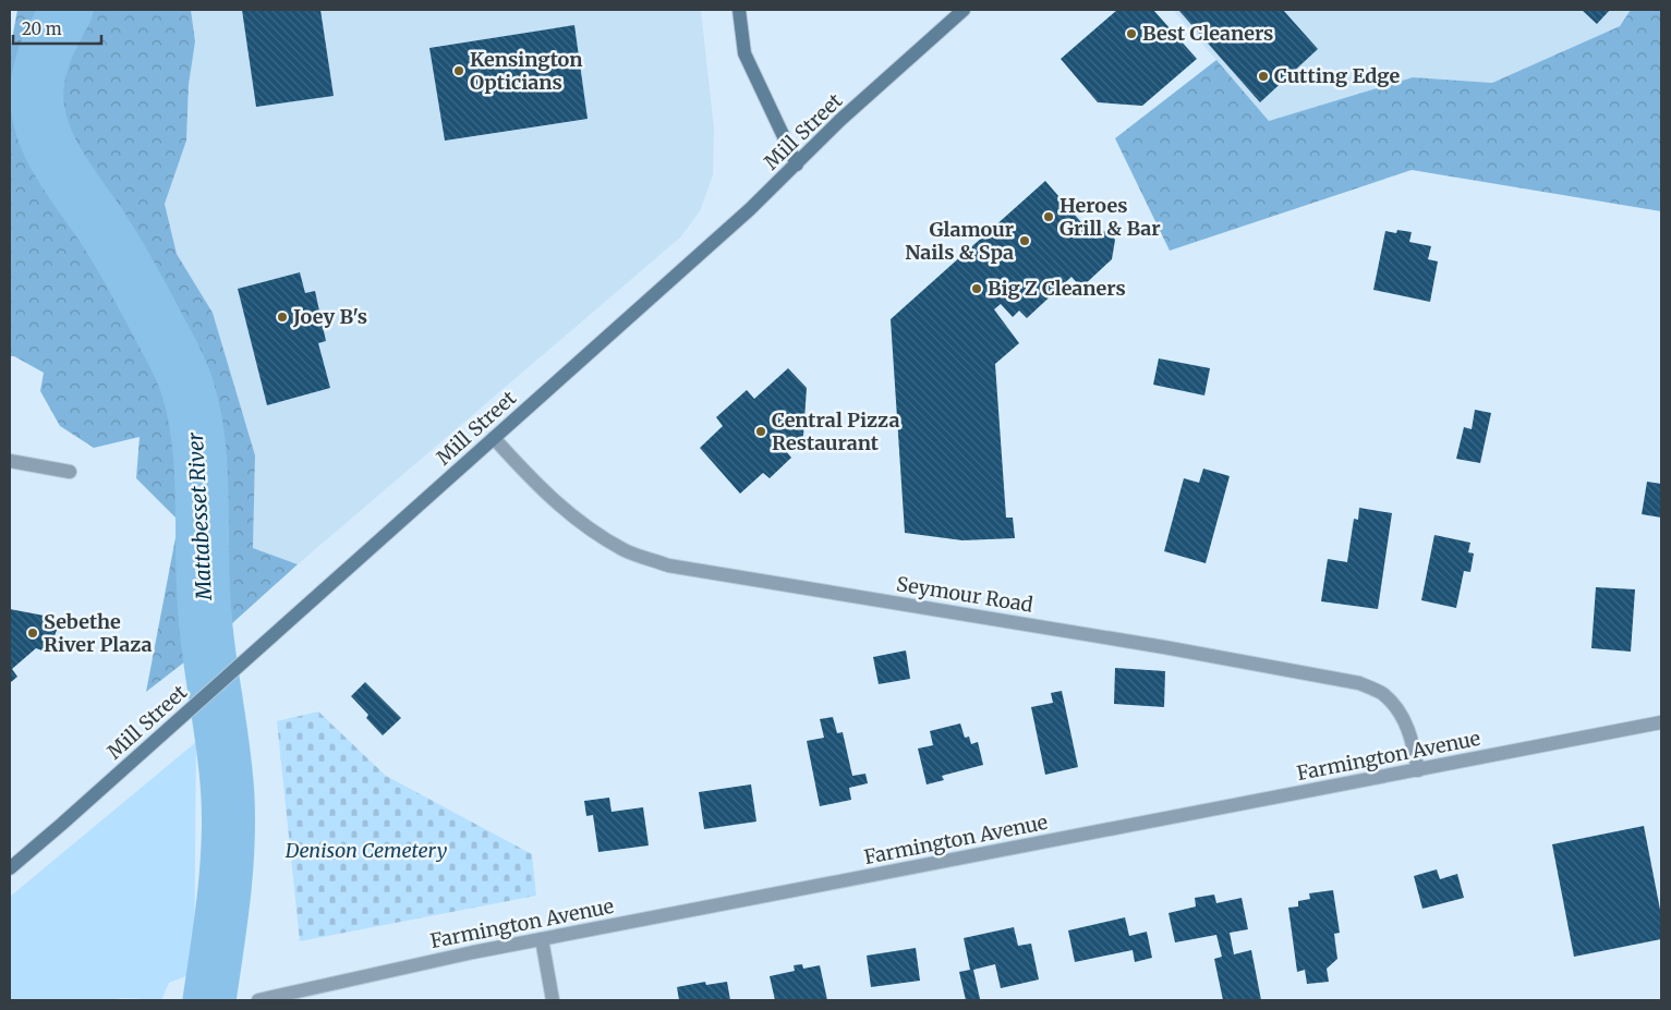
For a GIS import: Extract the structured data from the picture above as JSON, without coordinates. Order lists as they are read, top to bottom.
{
  "streets": {
    "main road": ["Mill Street"],
    "street": ["Seymour Road", "Farmington Avenue"]
  },
  "crossings": [
    ["Mill Street", "Seymour Road"],
    ["Seymour Road", "Farmington Avenue"]
  ],
  "water": ["Mattabesset River"],
  "parks": ["Denison Cemetery"],
  "places": [
    "Best Cleaners",
    "Kensington Opticians",
    "Cutting Edge",
    "Heroes Grill & Bar",
    "Glamour Nails & Spa",
    "Big Z Cleaners",
    "Joey B's",
    "Central Pizza Restaurant",
    "Sebethe River Plaza"
  ],
  "scale_bar": "20 m"
}
